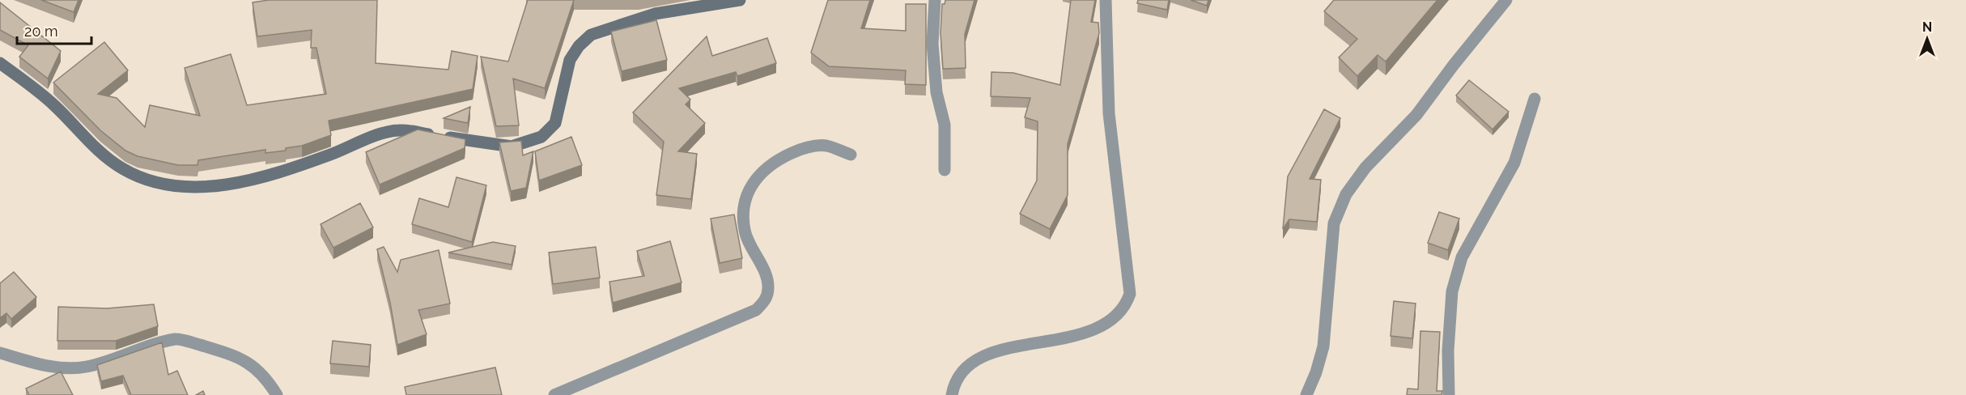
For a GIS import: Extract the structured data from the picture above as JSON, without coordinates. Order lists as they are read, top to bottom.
{
  "scale_bar": "20 m",
  "north": "top"
}
